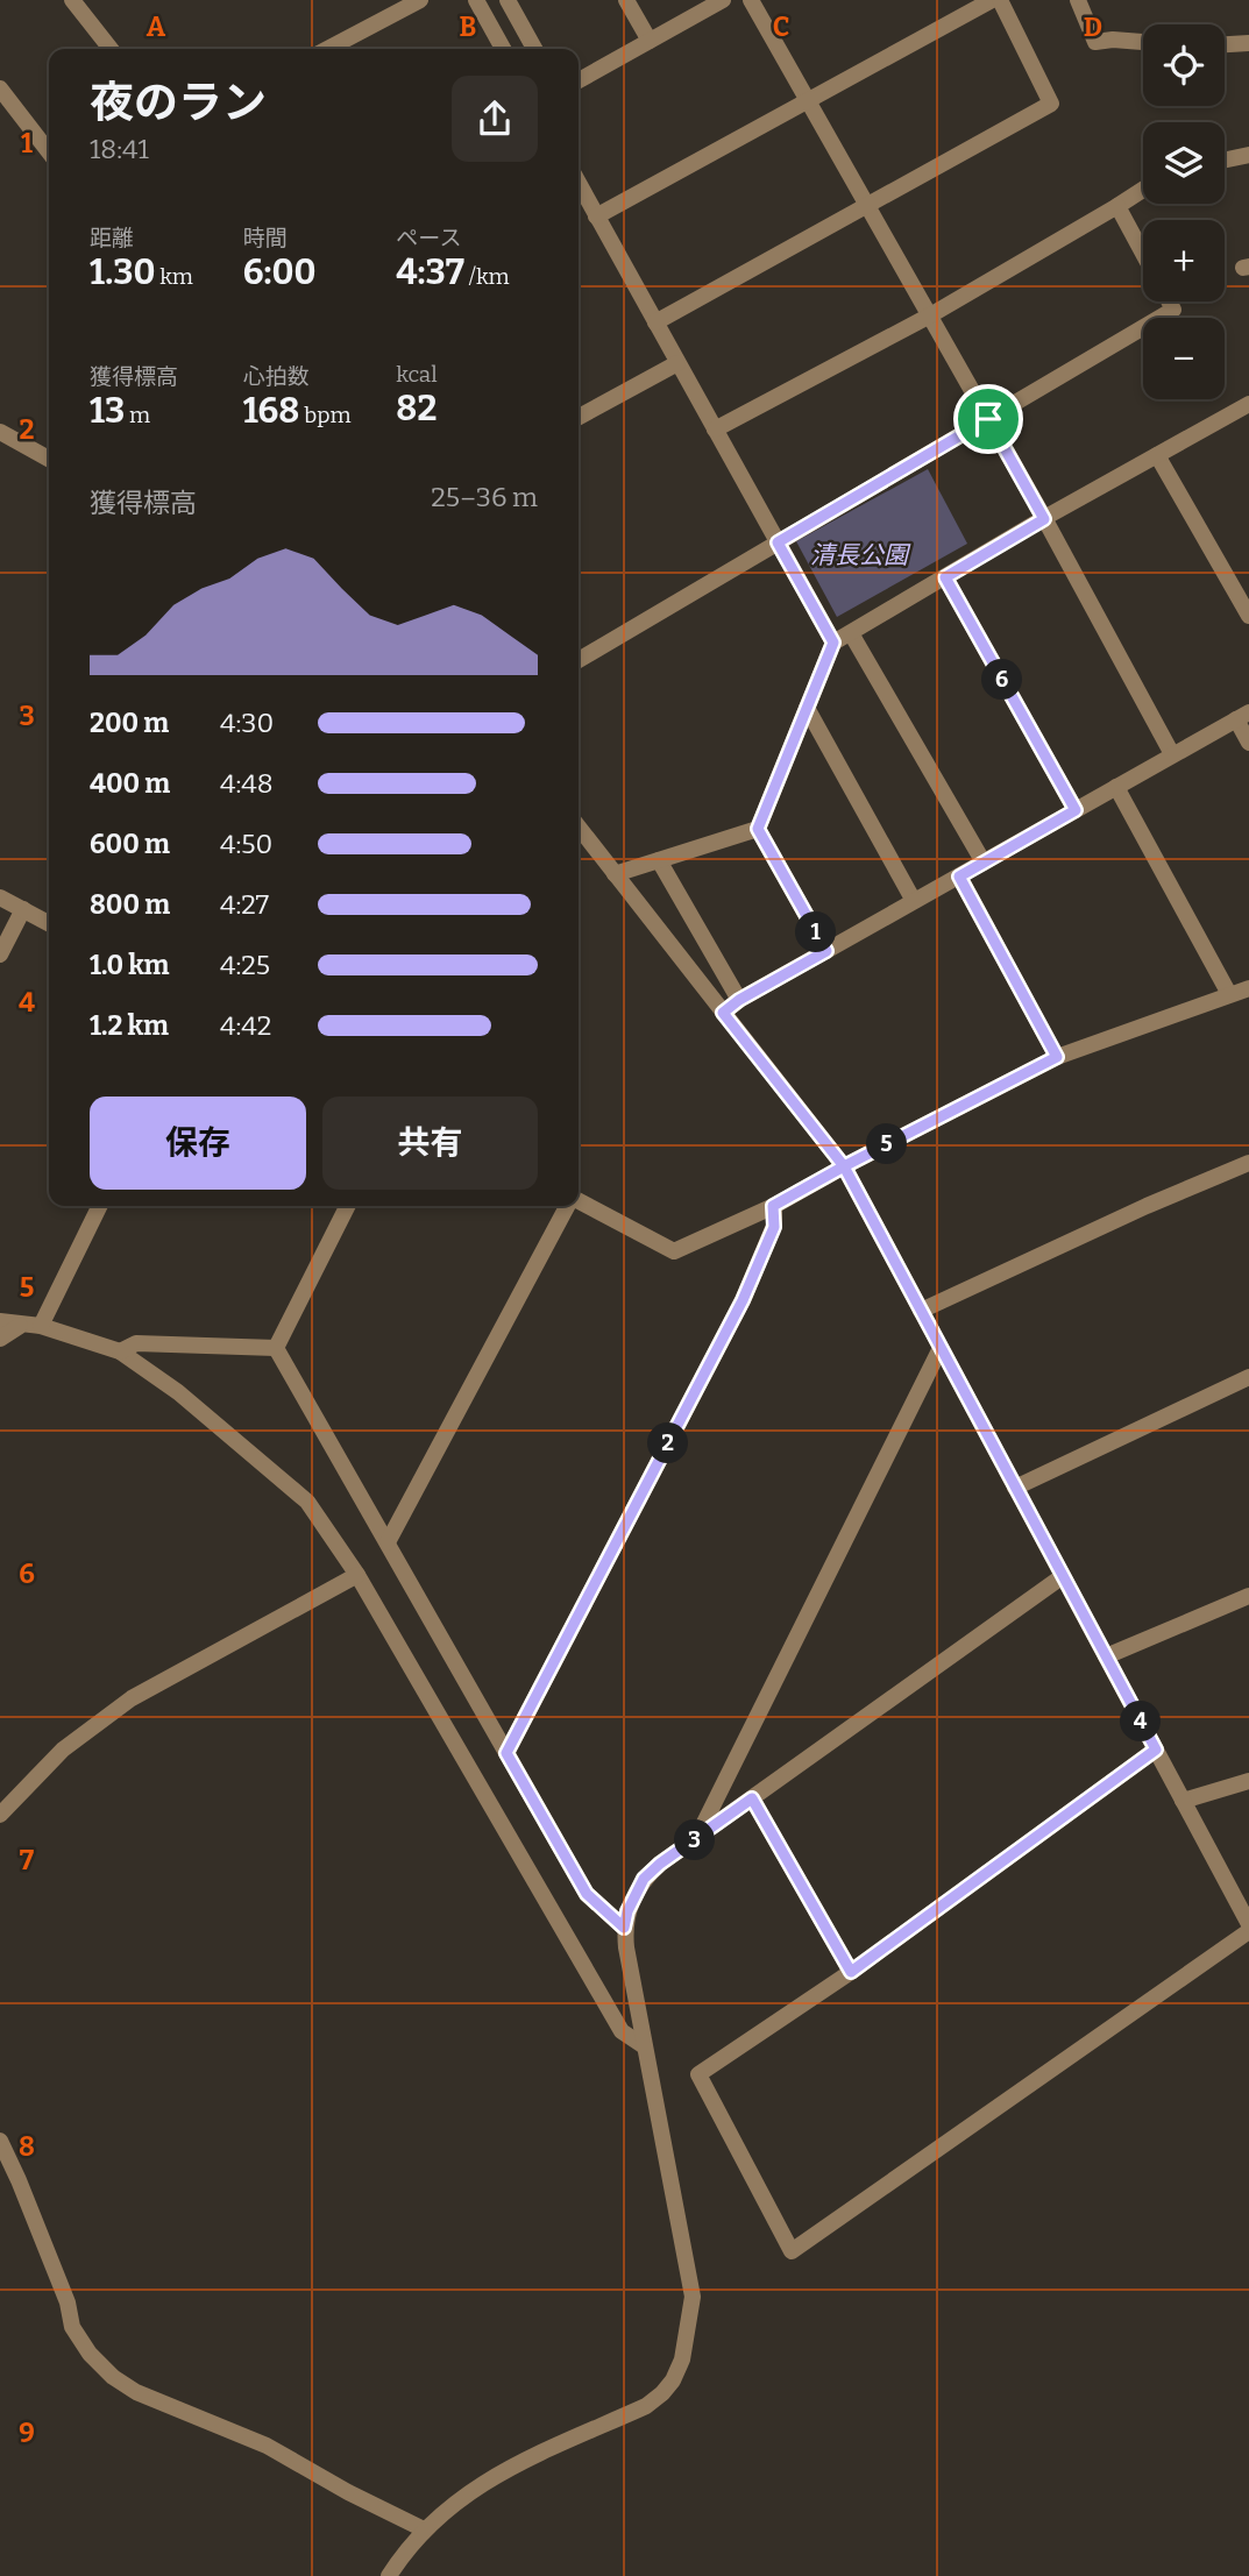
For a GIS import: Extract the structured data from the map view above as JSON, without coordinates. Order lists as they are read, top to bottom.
{
  "parks": ["清長公園"],
  "page": {
    "map_buttons": ["+", "−"],
    "heading": ["夜のラン", "18:41"],
    "stats": [
      ["距離", "1.30 km"],
      ["時間", "6:00"],
      ["ペース", "4:37 /km"],
      ["獲得標高", "13 m"],
      ["心拍数", "168 bpm"],
      ["kcal", "82"]
    ],
    "chart": ["獲得標高", "25–36 m"],
    "pins": [
      "6",
      "1",
      "5",
      "2",
      "4",
      "3"
    ],
    "list": [
      {
        "name": "200 m",
        "note": "4:30"
      },
      {
        "name": "400 m",
        "note": "4:48"
      },
      {
        "name": "600 m",
        "note": "4:50"
      },
      {
        "name": "800 m",
        "note": "4:27"
      },
      {
        "name": "1.0 km",
        "note": "4:25"
      },
      {
        "name": "1.2 km",
        "note": "4:42"
      }
    ],
    "buttons": ["保存", "共有"]
  },
  "grid": {
    "columns": [
      "A",
      "B",
      "C",
      "D"
    ],
    "rows": [
      "1",
      "2",
      "3",
      "4",
      "5",
      "6",
      "7",
      "8",
      "9"
    ]
  }
}
